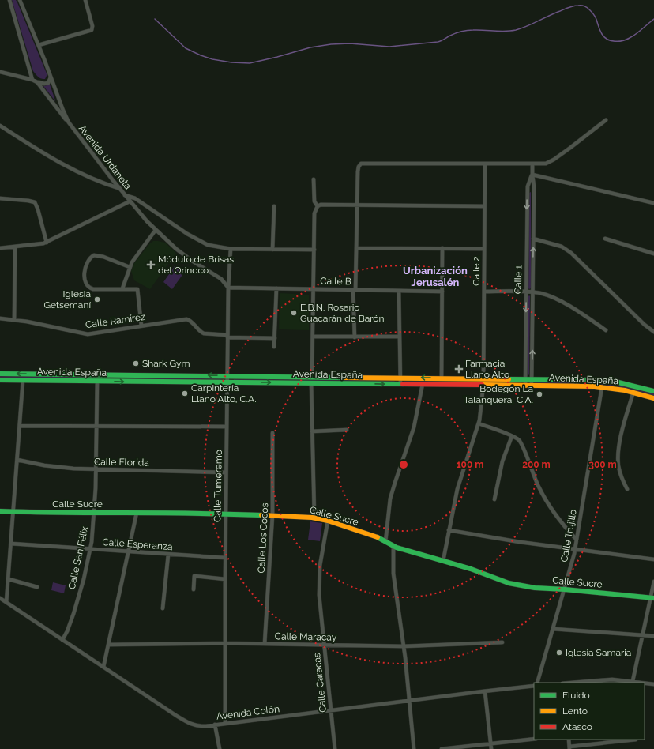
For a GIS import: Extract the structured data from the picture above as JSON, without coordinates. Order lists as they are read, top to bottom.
{
  "streets": {
    "main road": ["Avenida España", "Calle Sucre"],
    "street": [
      "Avenida Urdaneta",
      "Calle 2",
      "Calle 1",
      "Calle B",
      "Calle Ramírez",
      "Calle Florida",
      "Calle Tumeremo",
      "Calle Trujillo",
      "Calle Los Cocos",
      "Calle Esperanza",
      "Calle San Félix",
      "Calle Maracay",
      "Calle Caracas",
      "Avenida Colón"
    ]
  },
  "crossings": [
    ["Avenida Urdaneta", "Calle B"],
    ["Avenida Urdaneta", "Calle Tumeremo"],
    ["Calle 2", "Avenida España"],
    ["Calle 1", "Avenida España"],
    ["Calle B", "Calle Tumeremo"],
    ["Calle Ramírez", "Calle Tumeremo"],
    ["Avenida España", "Calle Tumeremo"],
    ["Avenida España", "Calle Trujillo"],
    ["Avenida España", "Calle San Félix"],
    ["Calle Florida", "Calle Tumeremo"],
    ["Calle Florida", "Calle San Félix"],
    ["Calle Tumeremo", "Calle Sucre"],
    ["Calle Tumeremo", "Calle Esperanza"],
    ["Calle Tumeremo", "Calle Maracay"],
    ["Calle Tumeremo", "Avenida Colón"],
    ["Calle Sucre", "Calle Trujillo"],
    ["Calle Sucre", "Calle Los Cocos"],
    ["Calle Sucre", "Calle San Félix"],
    ["Calle Sucre", "Calle Caracas"],
    ["Calle Los Cocos", "Calle Maracay"],
    ["Calle Esperanza", "Calle San Félix"],
    ["Calle San Félix", "Avenida Colón"],
    ["Calle Maracay", "Calle Caracas"],
    ["Calle Caracas", "Avenida Colón"]
  ],
  "districts": ["Urbanización Jerusalén"],
  "places": {
    "health": ["Módulo de Brisas del Orinoco", "Farmacia Llano Alto"],
    "other": [
      "Iglesia Getsemaní",
      "E.B.N. Rosario Guacarán de Barón",
      "Shark Gym",
      "Carpintería Llano Alto, C.A.",
      "Bodegón La Talanquera, C.A.",
      "Iglesia Samaria"
    ]
  },
  "legend": ["Fluido", "Lento", "Atasco"],
  "rings": ["100 m", "200 m", "300 m"]
}
